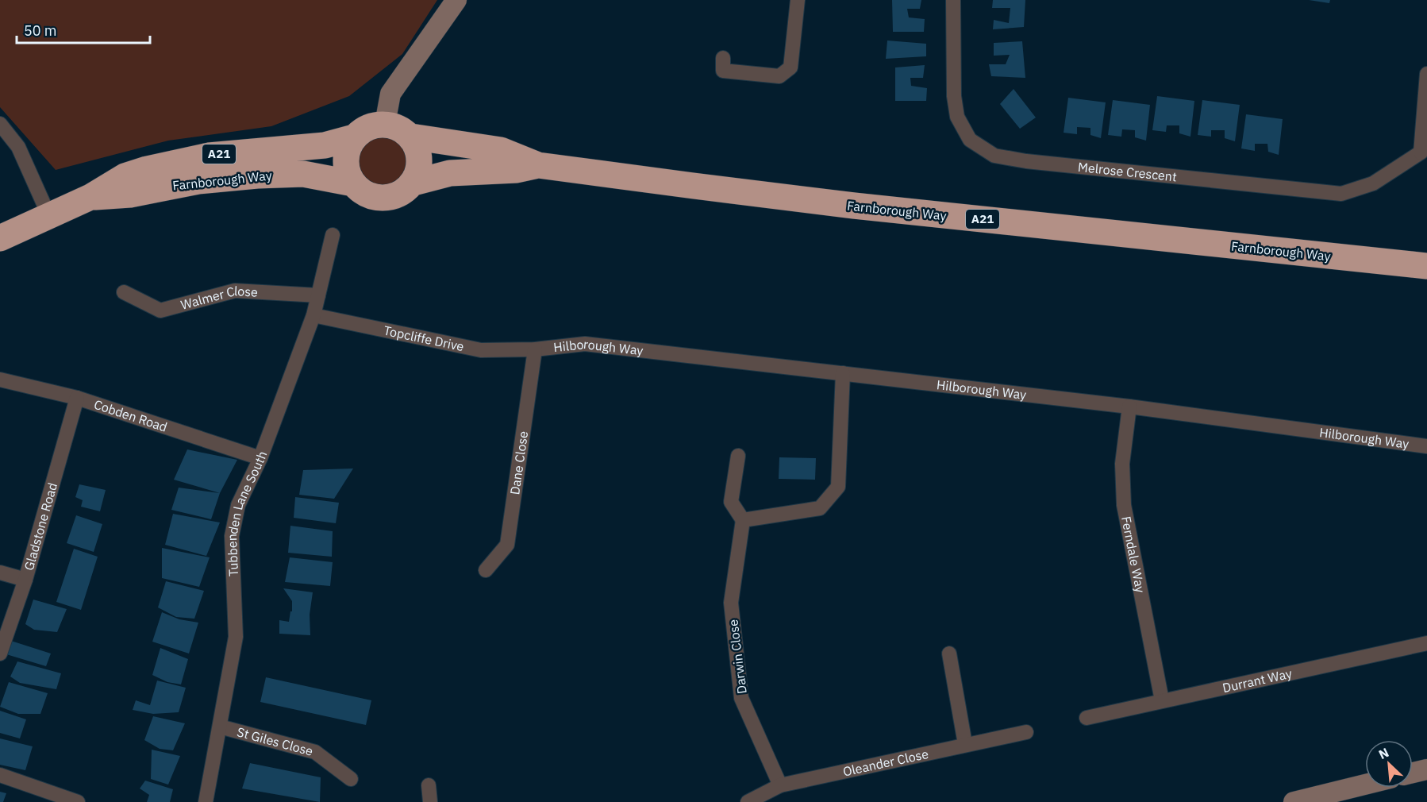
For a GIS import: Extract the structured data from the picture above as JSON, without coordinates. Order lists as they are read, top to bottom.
{
  "streets": {
    "highway": ["A21", "Farnborough Way"],
    "street": [
      "Melrose Crescent",
      "Walmer Close",
      "Topcliffe Drive",
      "Hilborough Way",
      "Cobden Road",
      "Dane Close",
      "Tubbenden Lane South",
      "Gladstone Road",
      "Ferndale Way",
      "Darwin Close",
      "Durrant Way",
      "St Giles Close",
      "Oleander Close"
    ]
  },
  "crossings": [
    ["Walmer Close", "Tubbenden Lane South"],
    ["Topcliffe Drive", "Hilborough Way"],
    ["Topcliffe Drive", "Dane Close"],
    ["Topcliffe Drive", "Tubbenden Lane South"],
    ["Hilborough Way", "Dane Close"],
    ["Hilborough Way", "Ferndale Way"],
    ["Cobden Road", "Tubbenden Lane South"],
    ["Cobden Road", "Gladstone Road"],
    ["Tubbenden Lane South", "St Giles Close"],
    ["Ferndale Way", "Durrant Way"],
    ["Darwin Close", "Oleander Close"]
  ],
  "scale_bar": "50 m",
  "north": "top left"
}
